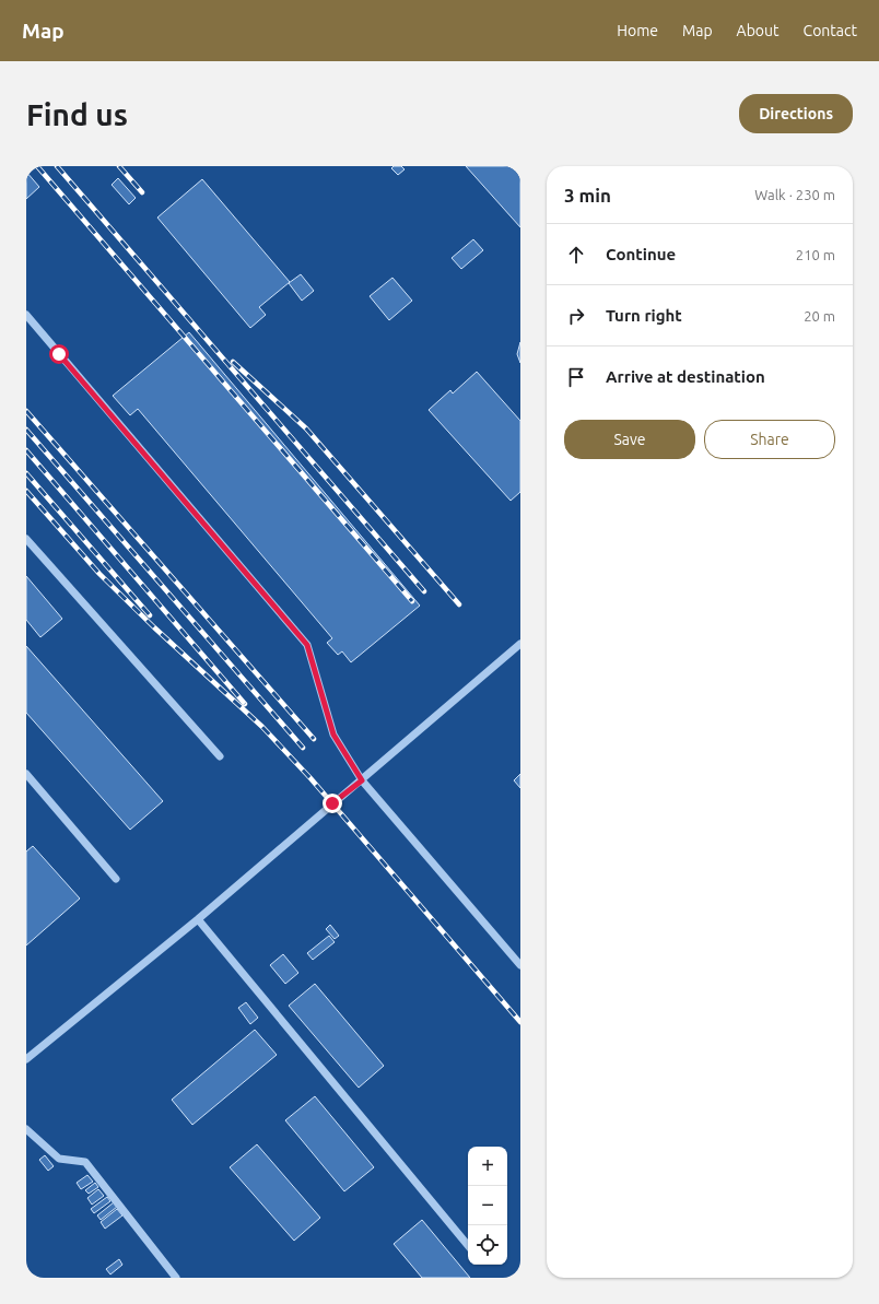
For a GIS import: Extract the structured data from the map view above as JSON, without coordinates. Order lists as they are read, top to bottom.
{
  "page": {
    "header": "Map",
    "nav": [
      "Home",
      "Map",
      "About",
      "Contact"
    ],
    "buttons": [
      "Directions",
      ["Save", "Share"]
    ],
    "title": "Find us",
    "heading": ["3 min", "Walk · 230 m"],
    "list": [
      ["Continue", "210 m"],
      ["Turn right", "20 m"],
      "Arrive at destination"
    ],
    "map_buttons": ["+", "−"]
  }
}
